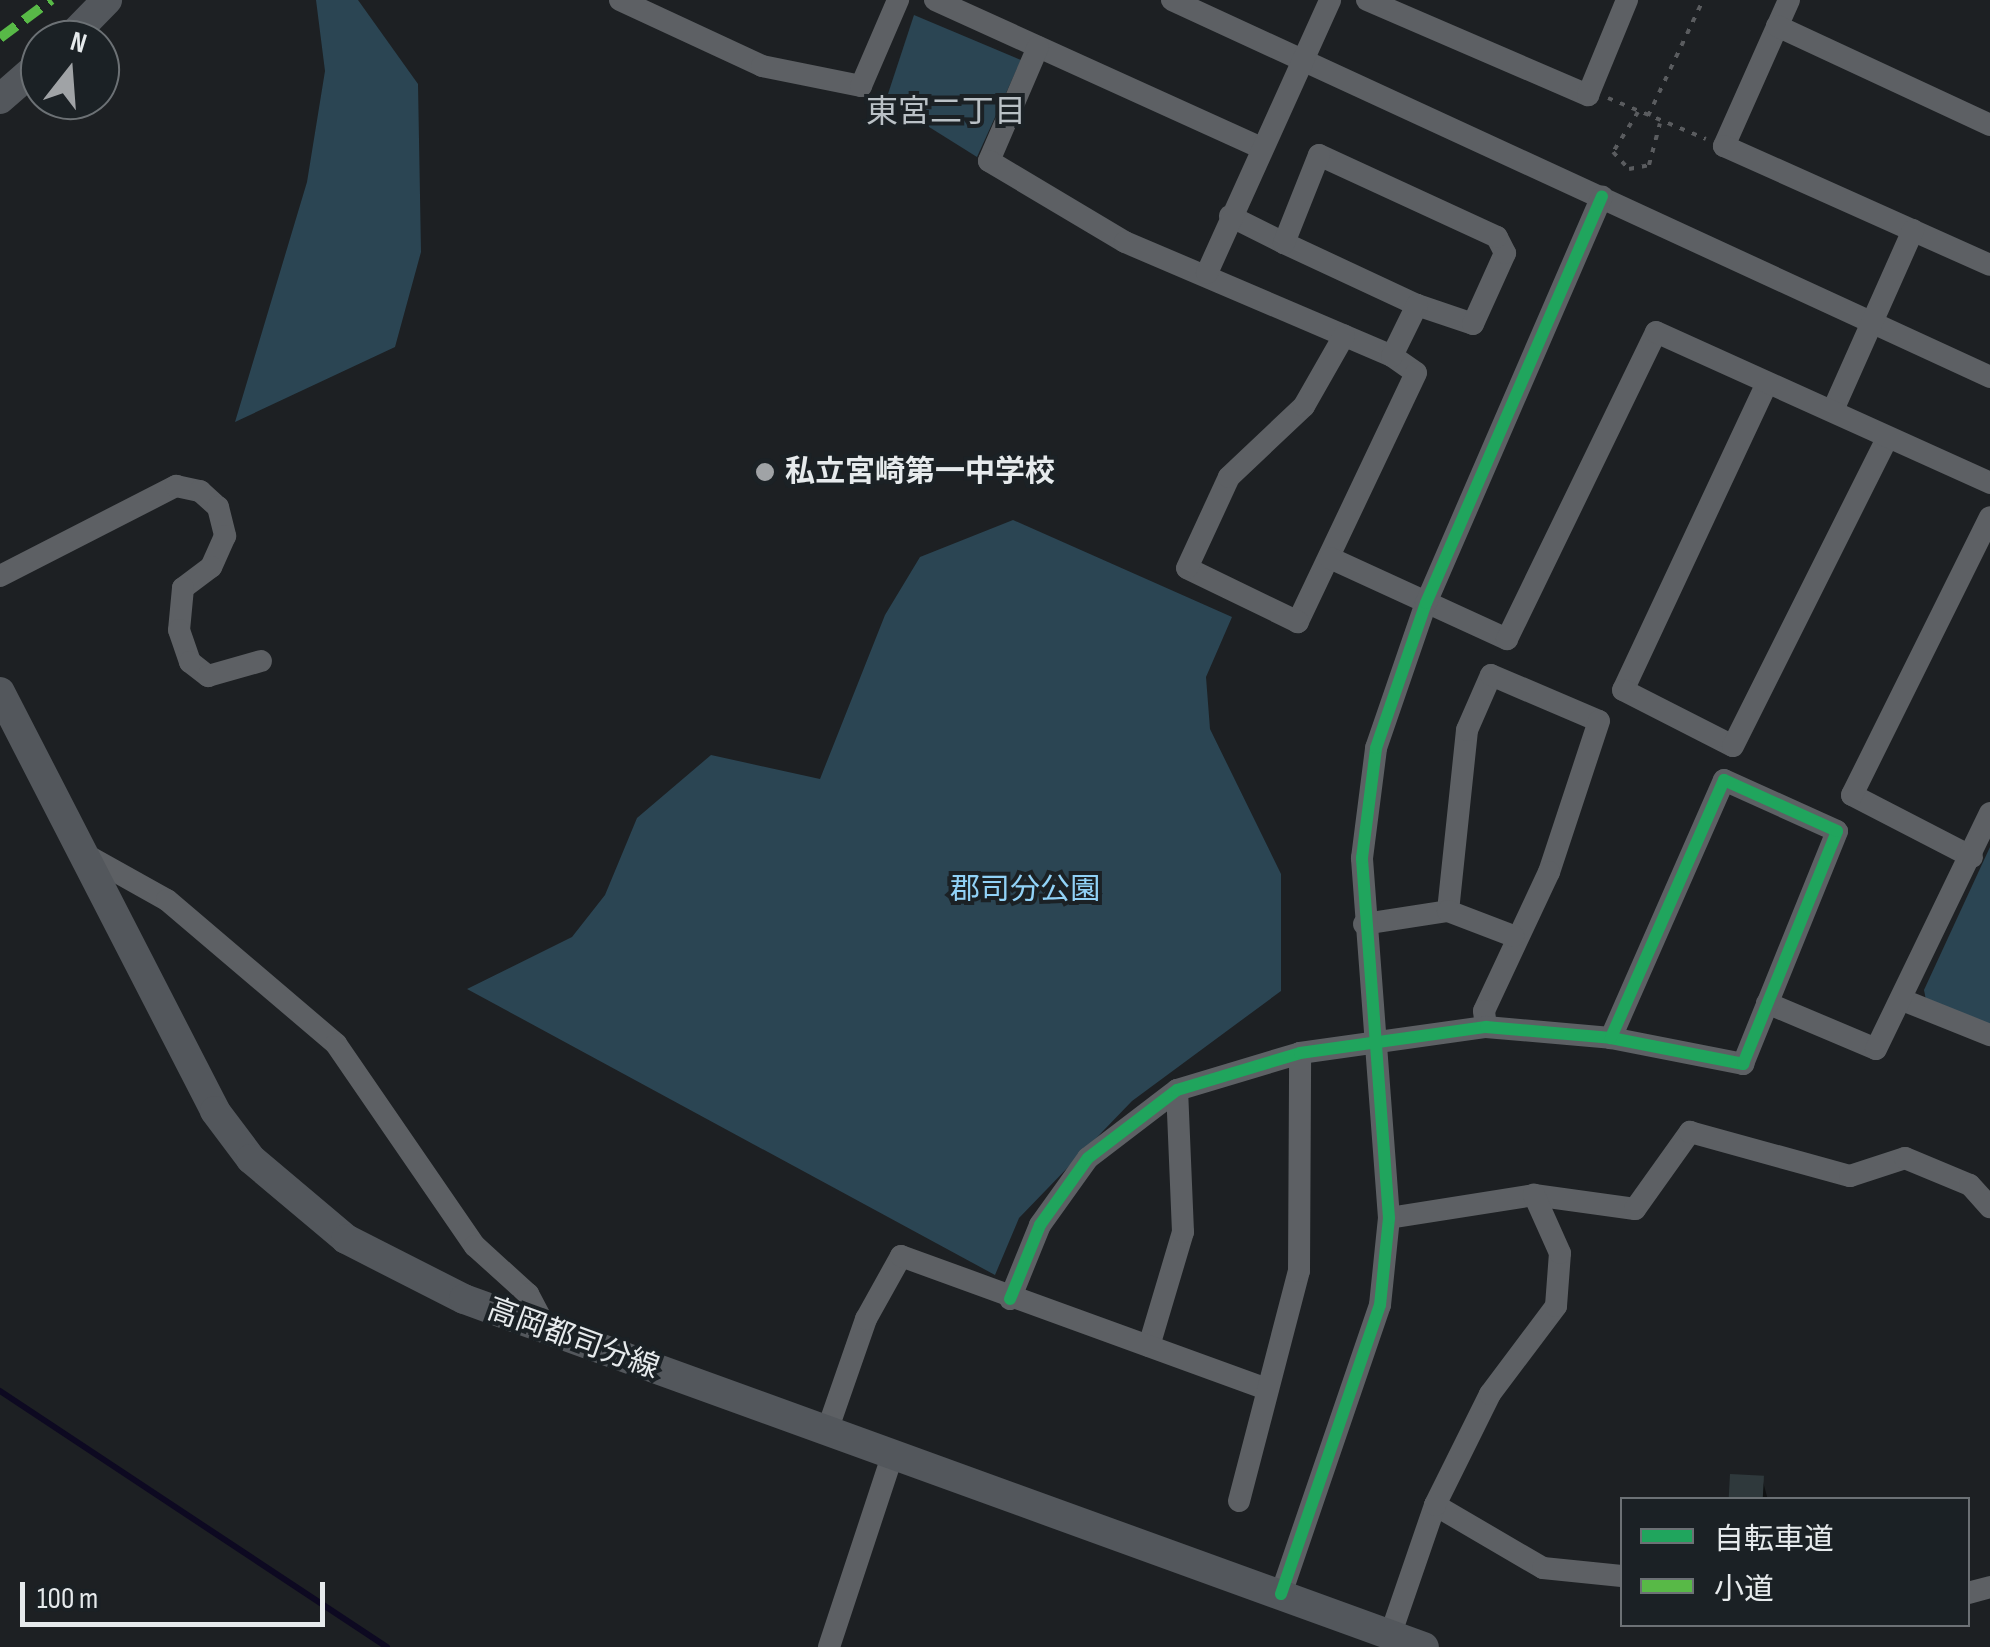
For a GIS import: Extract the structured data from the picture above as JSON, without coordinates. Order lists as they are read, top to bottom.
{
  "streets": {
    "main road": ["高岡都司分線"]
  },
  "districts": ["東宮二丁目"],
  "parks": ["郡司分公園"],
  "places": ["私立宮崎第一中学校"],
  "legend": ["自転車道", "小道"],
  "scale_bar": "100 m",
  "north": "top"
}
